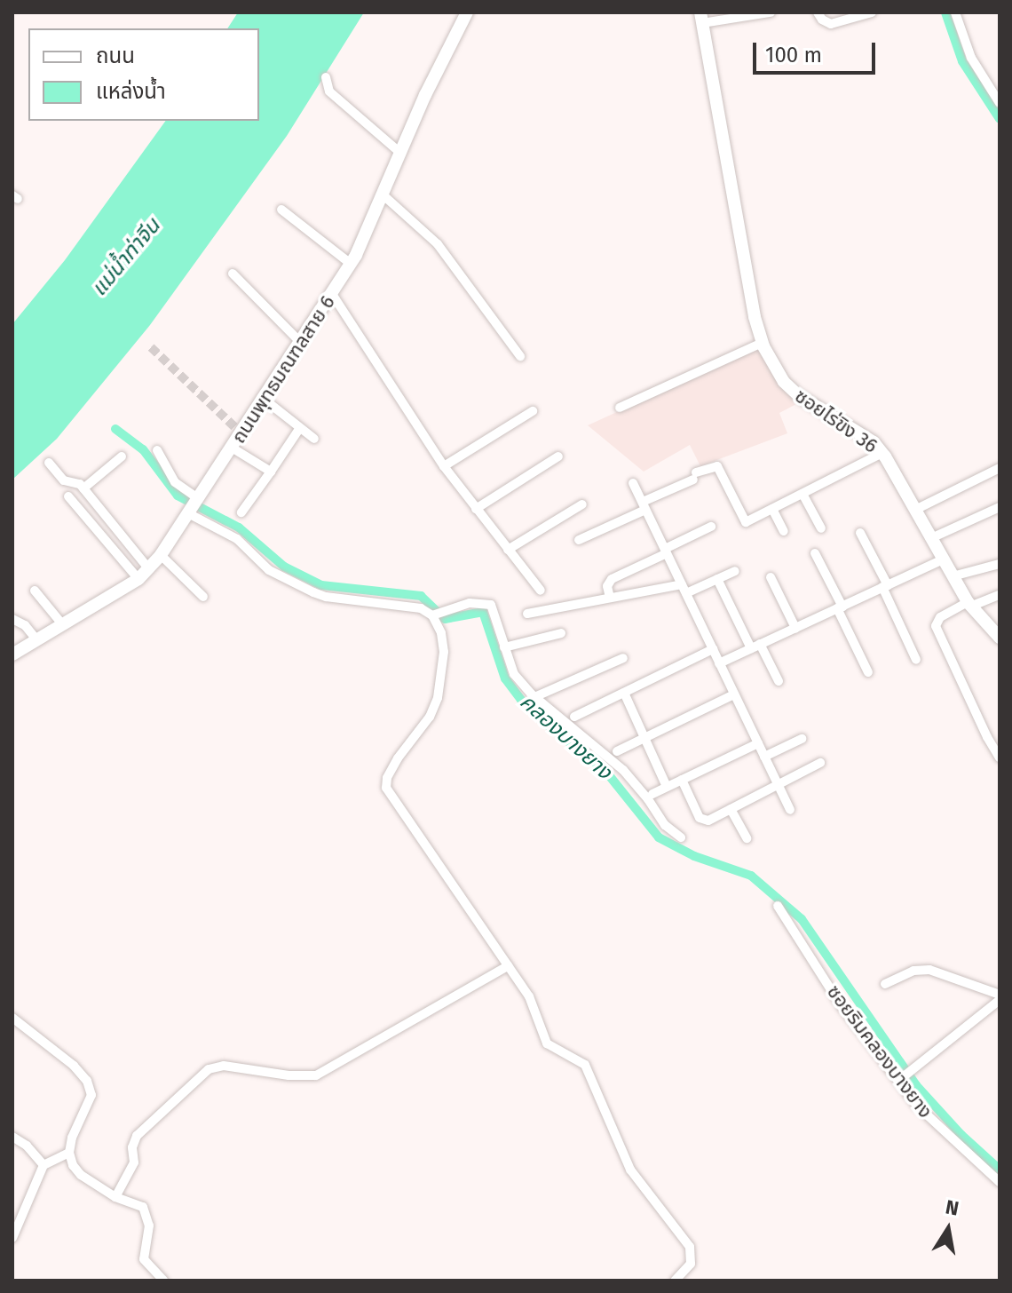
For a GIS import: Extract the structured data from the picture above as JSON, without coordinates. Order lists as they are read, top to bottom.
{
  "streets": {
    "main road": ["ถนนพุทธมณฑลสาย 6", "ซอยไร่ขิง 36"],
    "street": ["ซอยริมคลองบางยาง"]
  },
  "water": ["แม่น้ำท่าจีน", "คลองบางยาง"],
  "legend": ["ถนน", "แหล่งน้ำ"],
  "scale_bar": "100 m",
  "north": "top"
}
